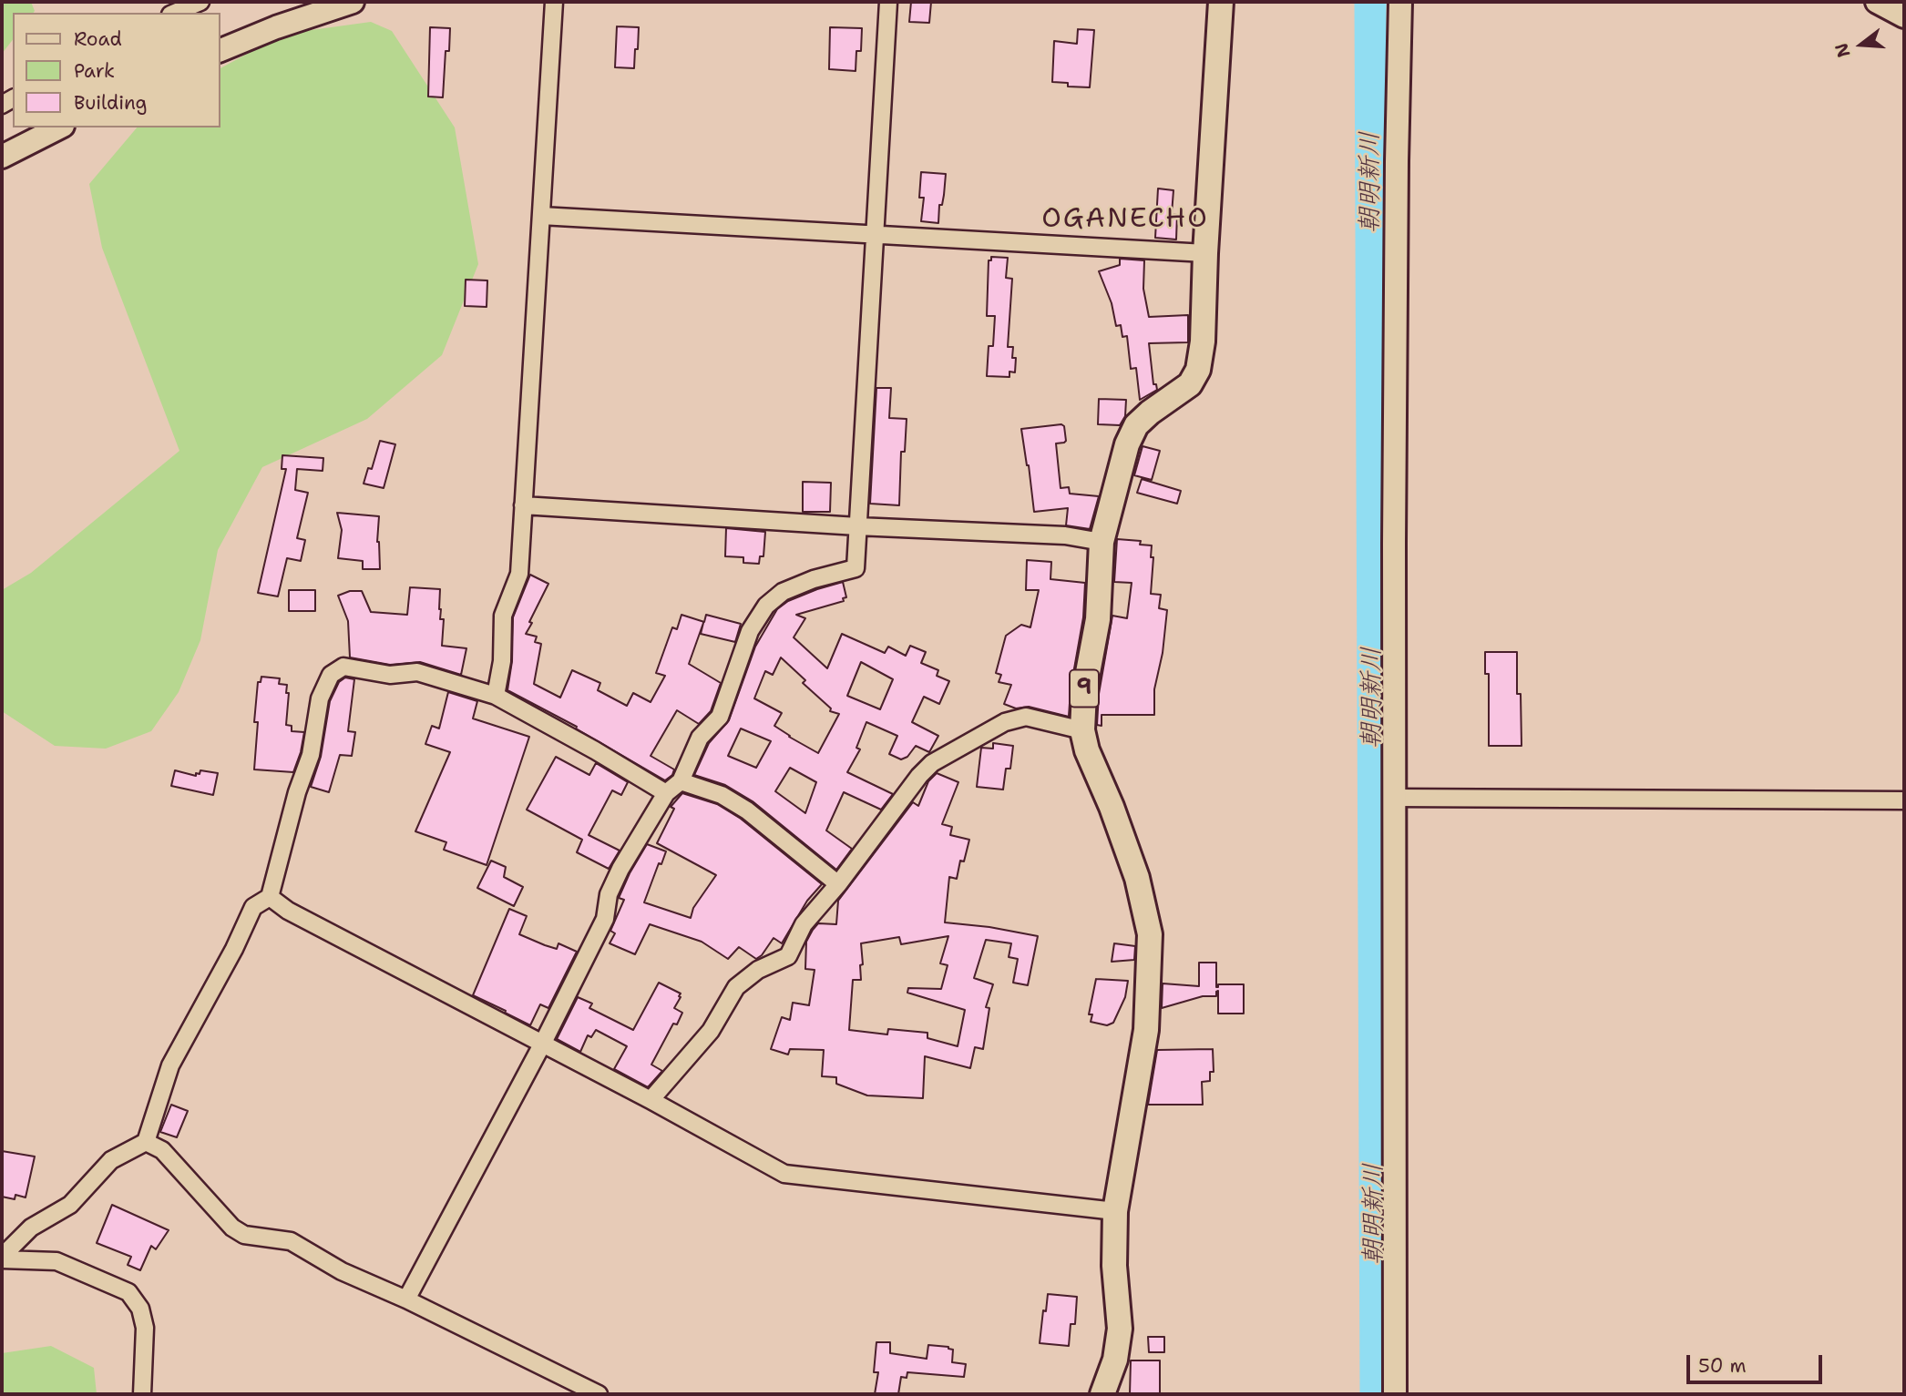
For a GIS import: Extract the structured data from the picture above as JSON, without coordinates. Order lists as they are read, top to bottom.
{
  "streets": {
    "main road": ["9"]
  },
  "districts": ["OGANECHO"],
  "water": ["朝明新川"],
  "legend": ["Road", "Park", "Building"],
  "scale_bar": "50 m",
  "north": "left"
}
